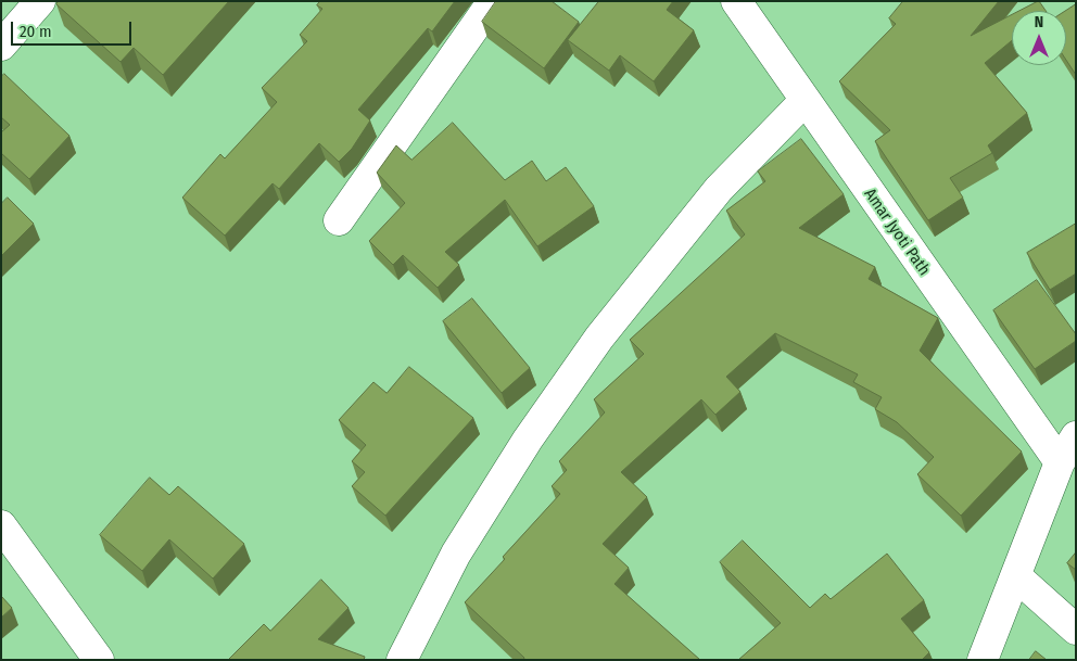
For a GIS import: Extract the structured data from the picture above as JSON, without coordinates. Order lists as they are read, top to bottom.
{
  "streets": {
    "street": ["Amar Jyoti Path"]
  },
  "scale_bar": "20 m",
  "north": "top"
}
